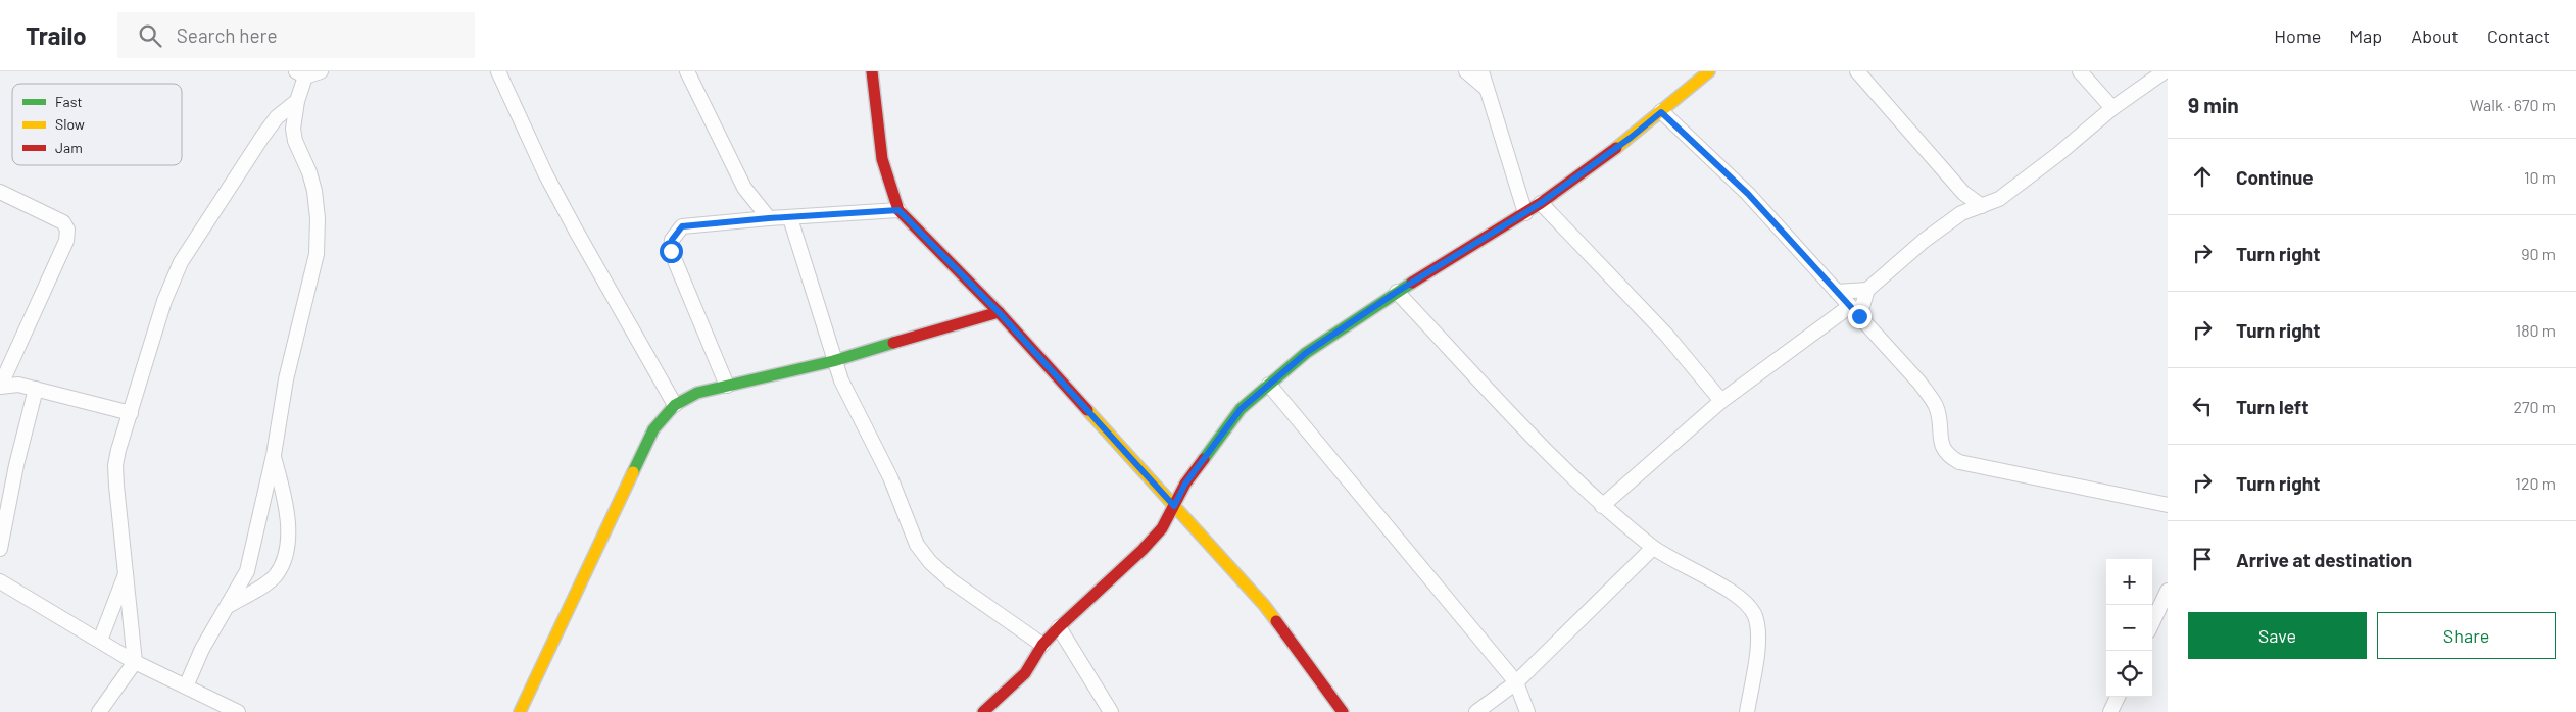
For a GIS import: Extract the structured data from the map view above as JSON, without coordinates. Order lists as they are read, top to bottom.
{
  "legend": ["Fast", "Slow", "Jam"],
  "page": {
    "header": "Trailo",
    "search": "Search here",
    "nav": [
      "Home",
      "Map",
      "About",
      "Contact"
    ],
    "heading": ["9 min", "Walk · 670 m"],
    "list": [
      ["Continue", "10 m"],
      ["Turn right", "90 m"],
      ["Turn right", "180 m"],
      ["Turn left", "270 m"],
      ["Turn right", "120 m"],
      "Arrive at destination"
    ],
    "map_buttons": ["+", "−"],
    "buttons": ["Save", "Share"]
  }
}
